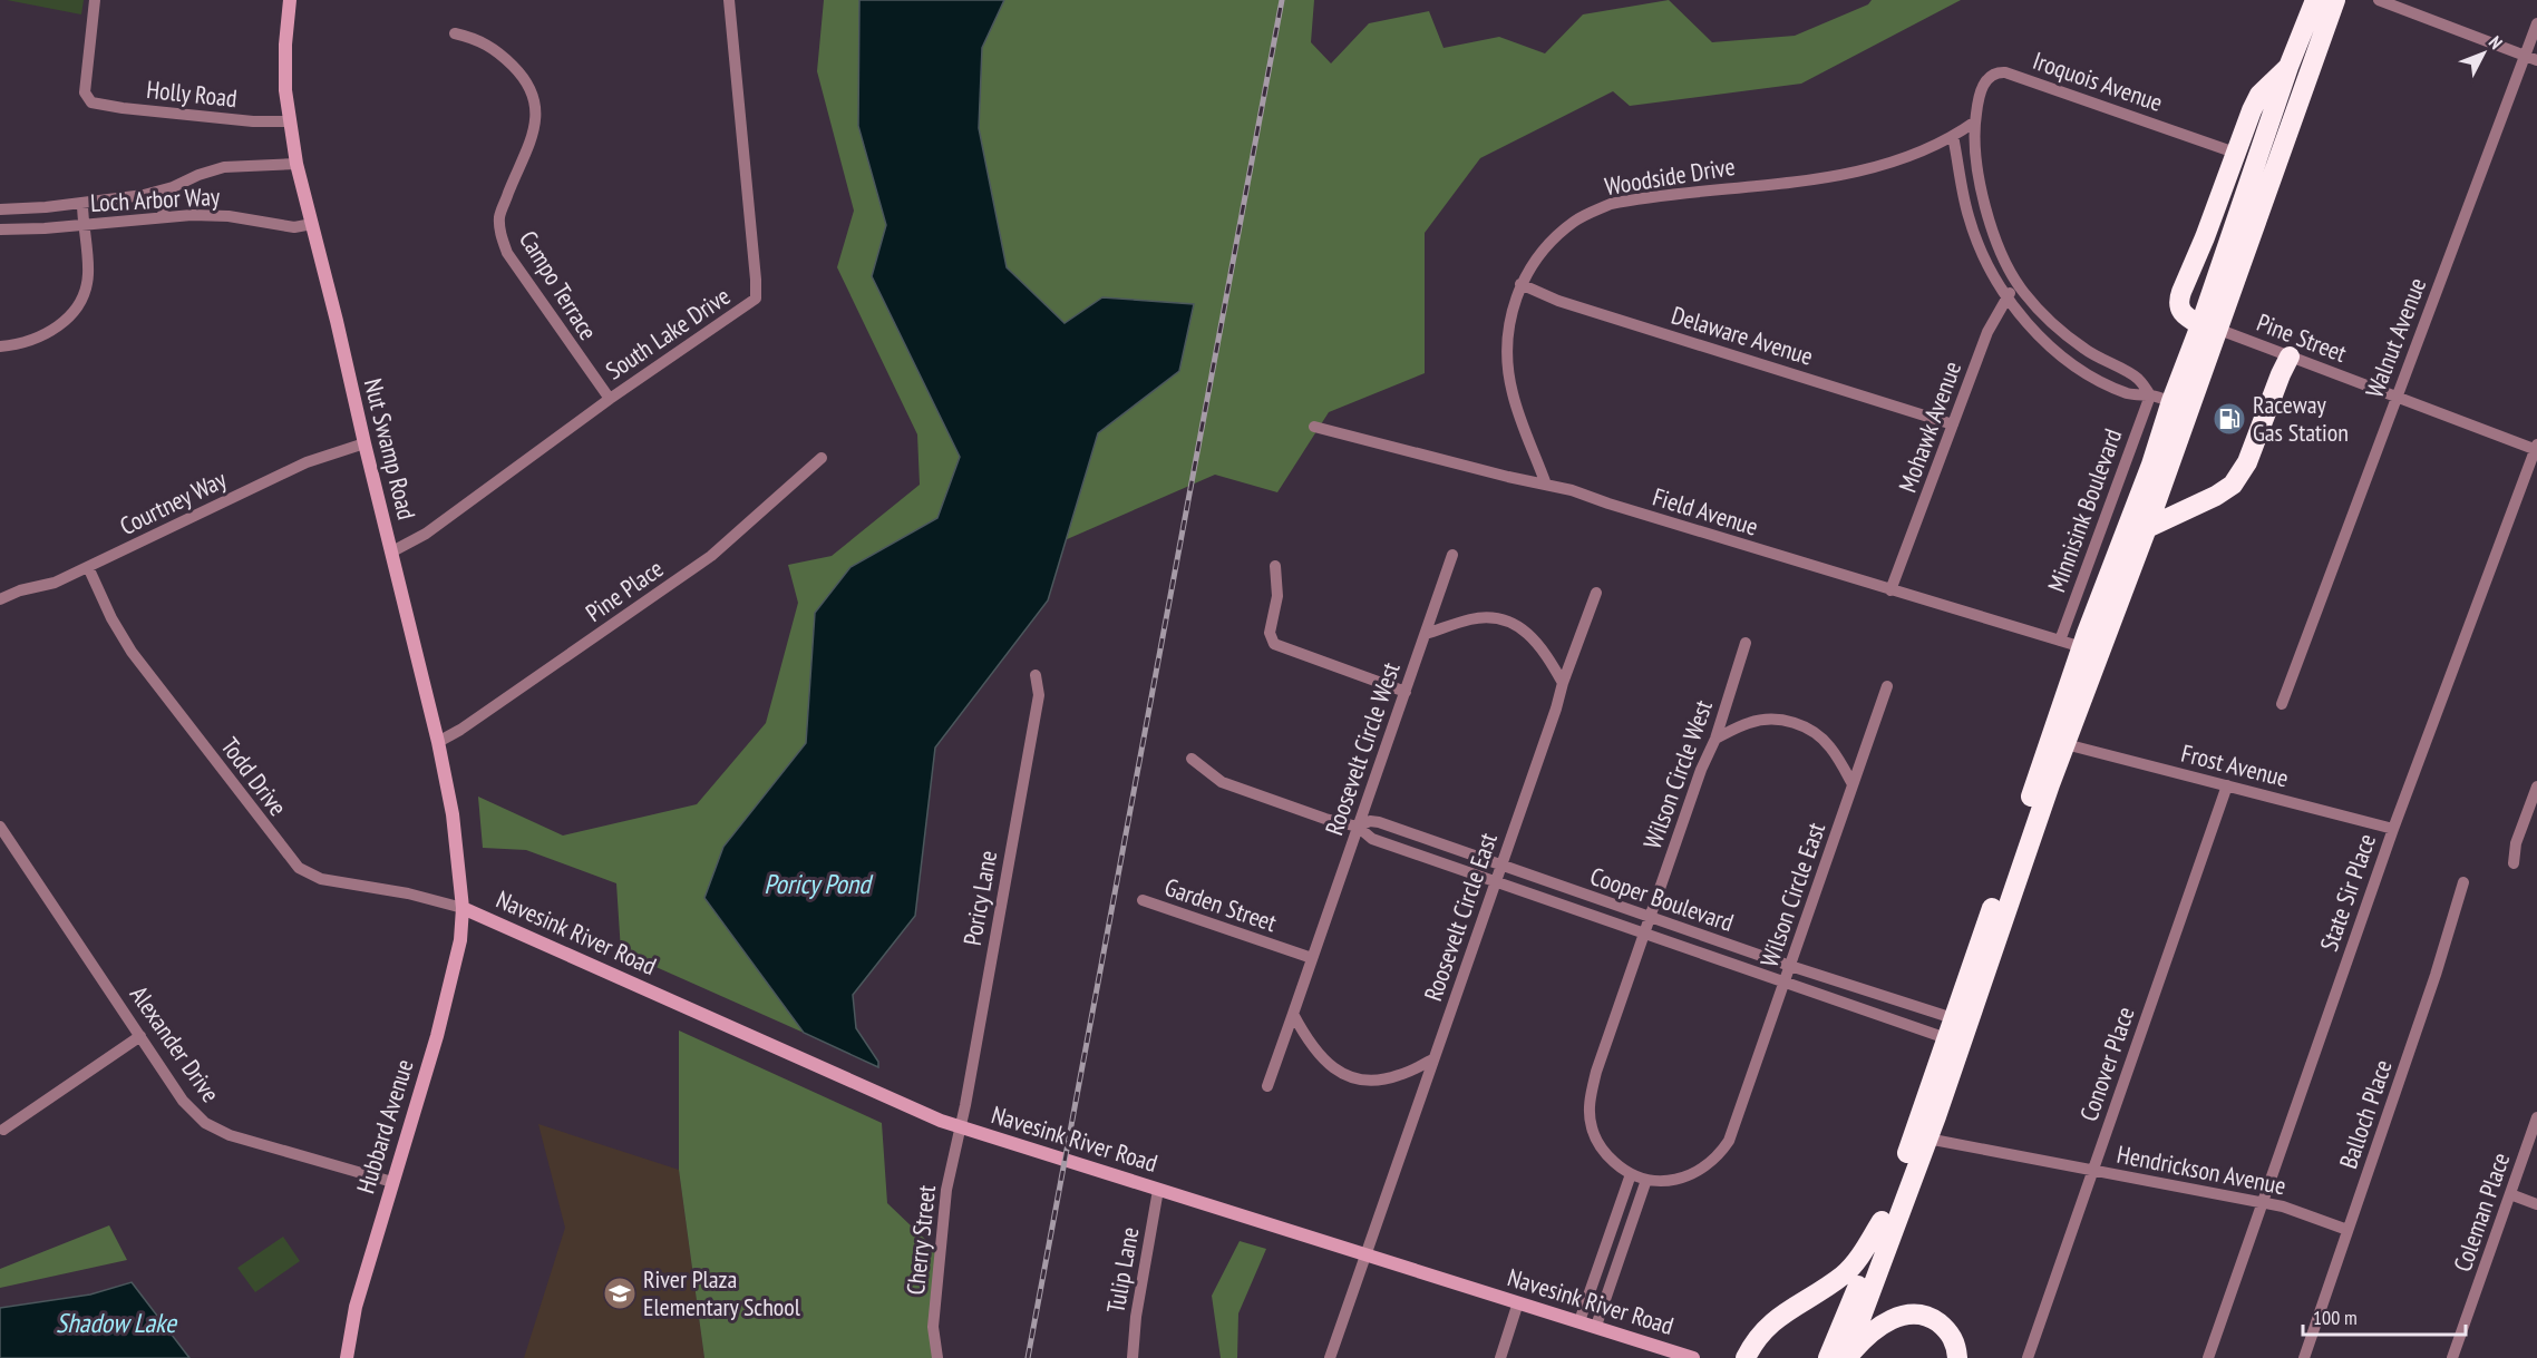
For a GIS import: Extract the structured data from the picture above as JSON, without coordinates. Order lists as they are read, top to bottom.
{
  "streets": {
    "main road": ["Nut Swamp Road", "Navesink River Road", "Hubbard Avenue"],
    "street": [
      "Iroquois Avenue",
      "Holly Road",
      "Woodside Drive",
      "Loch Arbor Way",
      "Campo Terrace",
      "South Lake Drive",
      "Delaware Avenue",
      "Pine Street",
      "Walnut Avenue",
      "Mohawk Avenue",
      "Courtney Way",
      "Minnisink Boulevard",
      "Field Avenue",
      "Pine Place",
      "Roosevelt Circle West",
      "Frost Avenue",
      "Wilson Circle West",
      "Todd Drive",
      "State Sir Place",
      "Wilson Circle East",
      "Poricy Lane",
      "Cooper Boulevard",
      "Garden Street",
      "Roosevelt Circle East",
      "Alexander Drive",
      "Conover Place",
      "Balloch Place",
      "Hendrickson Avenue",
      "Coleman Place",
      "Cherry Street",
      "Tulip Lane"
    ]
  },
  "crossings": [
    ["Iroquois Avenue", "Woodside Drive"],
    ["Holly Road", "Nut Swamp Road"],
    ["Woodside Drive", "Delaware Avenue"],
    ["Woodside Drive", "Field Avenue"],
    ["Loch Arbor Way", "Nut Swamp Road"],
    ["Campo Terrace", "South Lake Drive"],
    ["South Lake Drive", "Nut Swamp Road"],
    ["Delaware Avenue", "Mohawk Avenue"],
    ["Pine Street", "Walnut Avenue"],
    ["Pine Street", "State Sir Place"],
    ["Mohawk Avenue", "Field Avenue"],
    ["Nut Swamp Road", "Courtney Way"],
    ["Nut Swamp Road", "Pine Place"],
    ["Nut Swamp Road", "Todd Drive"],
    ["Nut Swamp Road", "Navesink River Road"],
    ["Nut Swamp Road", "Hubbard Avenue"],
    ["Courtney Way", "Todd Drive"],
    ["Minnisink Boulevard", "Field Avenue"],
    ["Roosevelt Circle West", "Cooper Boulevard"],
    ["Roosevelt Circle West", "Garden Street"],
    ["Frost Avenue", "State Sir Place"],
    ["Frost Avenue", "Conover Place"],
    ["Wilson Circle West", "Cooper Boulevard"],
    ["Todd Drive", "Navesink River Road"],
    ["Todd Drive", "Hubbard Avenue"],
    ["State Sir Place", "Hendrickson Avenue"],
    ["Wilson Circle East", "Cooper Boulevard"],
    ["Poricy Lane", "Navesink River Road"],
    ["Poricy Lane", "Cherry Street"],
    ["Cooper Boulevard", "Roosevelt Circle East"],
    ["Roosevelt Circle East", "Navesink River Road"],
    ["Navesink River Road", "Hubbard Avenue"],
    ["Navesink River Road", "Cherry Street"],
    ["Navesink River Road", "Tulip Lane"],
    ["Alexander Drive", "Hubbard Avenue"],
    ["Conover Place", "Hendrickson Avenue"],
    ["Balloch Place", "Hendrickson Avenue"]
  ],
  "water": ["Poricy Pond", "Shadow Lake"],
  "places": {
    "fuel station": ["Raceway Gas Station"],
    "school or university": ["River Plaza Elementary School"]
  },
  "scale_bar": "100 m",
  "north": "top right"
}
